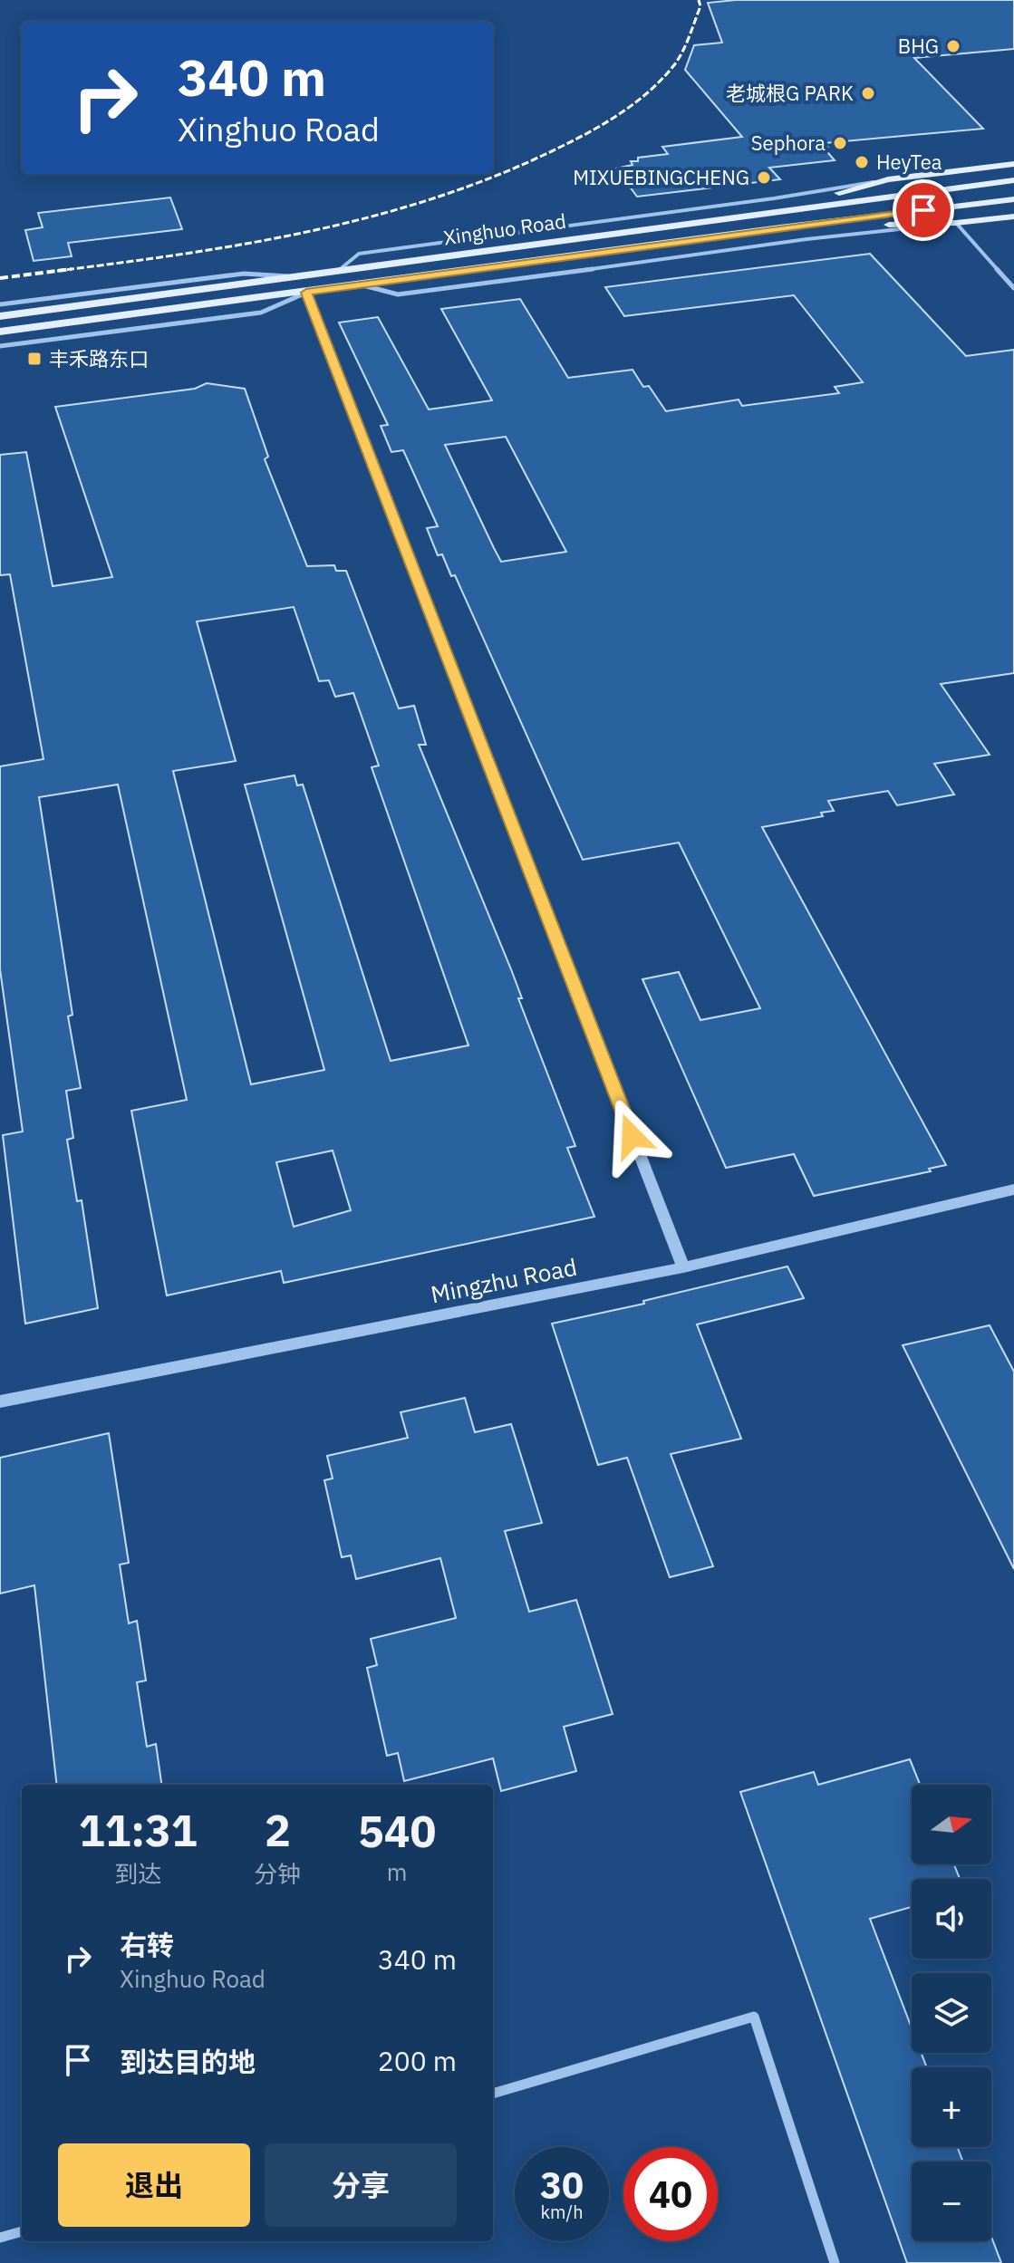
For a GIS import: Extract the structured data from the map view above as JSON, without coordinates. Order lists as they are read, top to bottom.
{
  "streets": {
    "main road": ["Xinghuo Road"],
    "street": ["Mingzhu Road"]
  },
  "places": {
    "other": [
      "BHG",
      "老城根G PARK",
      "Sephora",
      "HeyTea",
      "MIXUEBINGCHENG"
    ],
    "transit": ["丰禾路东口"]
  },
  "north": "right",
  "page": {
    "turn": ["340 m", "Xinghuo Road"],
    "map_buttons": ["+", "−"],
    "eta": [
      "11:31",
      "到达",
      "2",
      "分钟",
      "540",
      "m"
    ],
    "list": [
      {
        "name": "右转",
        "note": "Xinghuo Road",
        "value": "340 m"
      },
      {
        "name": "到达目的地",
        "value": "200 m"
      }
    ],
    "buttons": ["退出", "分享"],
    "speed": "30 km/h",
    "limit": "40"
  }
}
